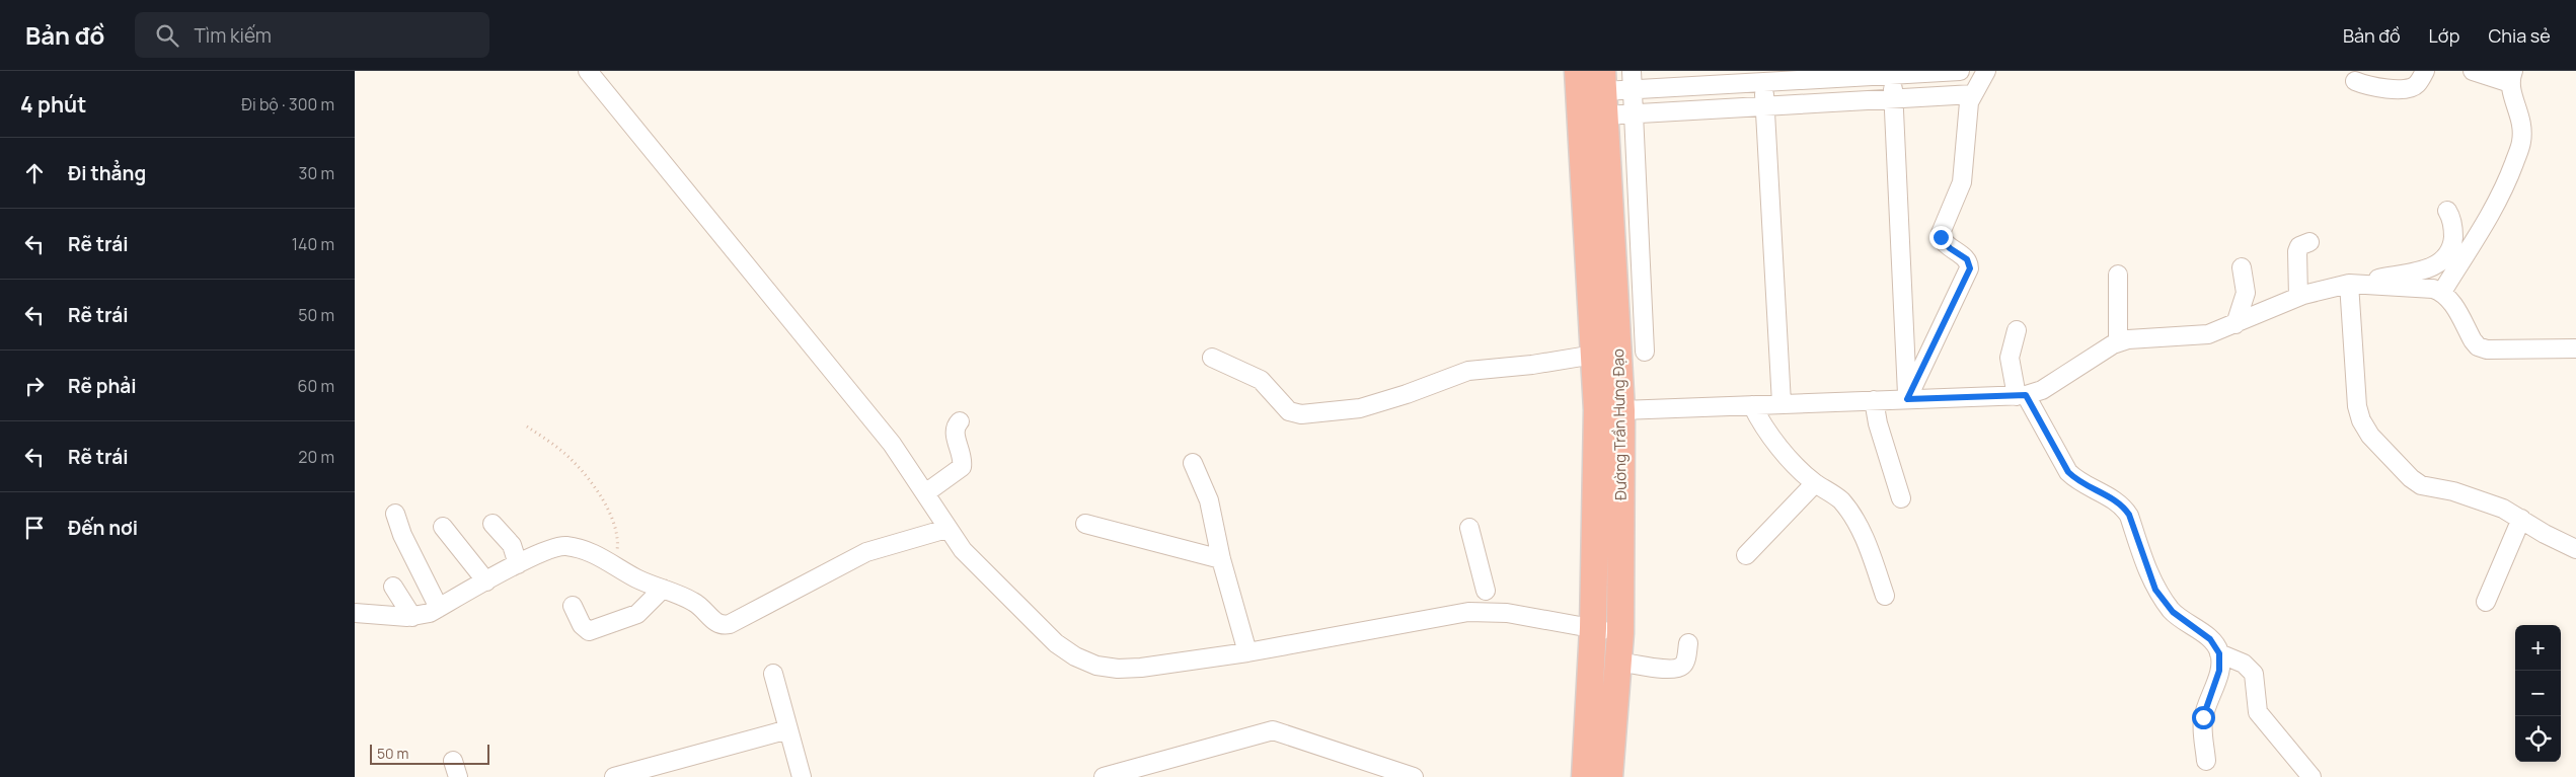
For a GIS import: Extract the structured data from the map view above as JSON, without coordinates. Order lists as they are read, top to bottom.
{
  "streets": {
    "highway": ["Đường Trần Hưng Đạo"]
  },
  "scale_bar": "50 m",
  "page": {
    "header": "Bản đồ",
    "search": "Tìm kiếm",
    "nav": ["Bản đồ", "Lớp", "Chia sẻ"],
    "heading": ["4 phút", "Đi bộ · 300 m"],
    "list": [
      ["Đi thẳng", "30 m"],
      ["Rẽ trái", "140 m"],
      ["Rẽ trái", "50 m"],
      ["Rẽ phải", "60 m"],
      ["Rẽ trái", "20 m"],
      "Đến nơi"
    ],
    "map_buttons": ["+", "−"],
    "scale": "50 m"
  }
}
